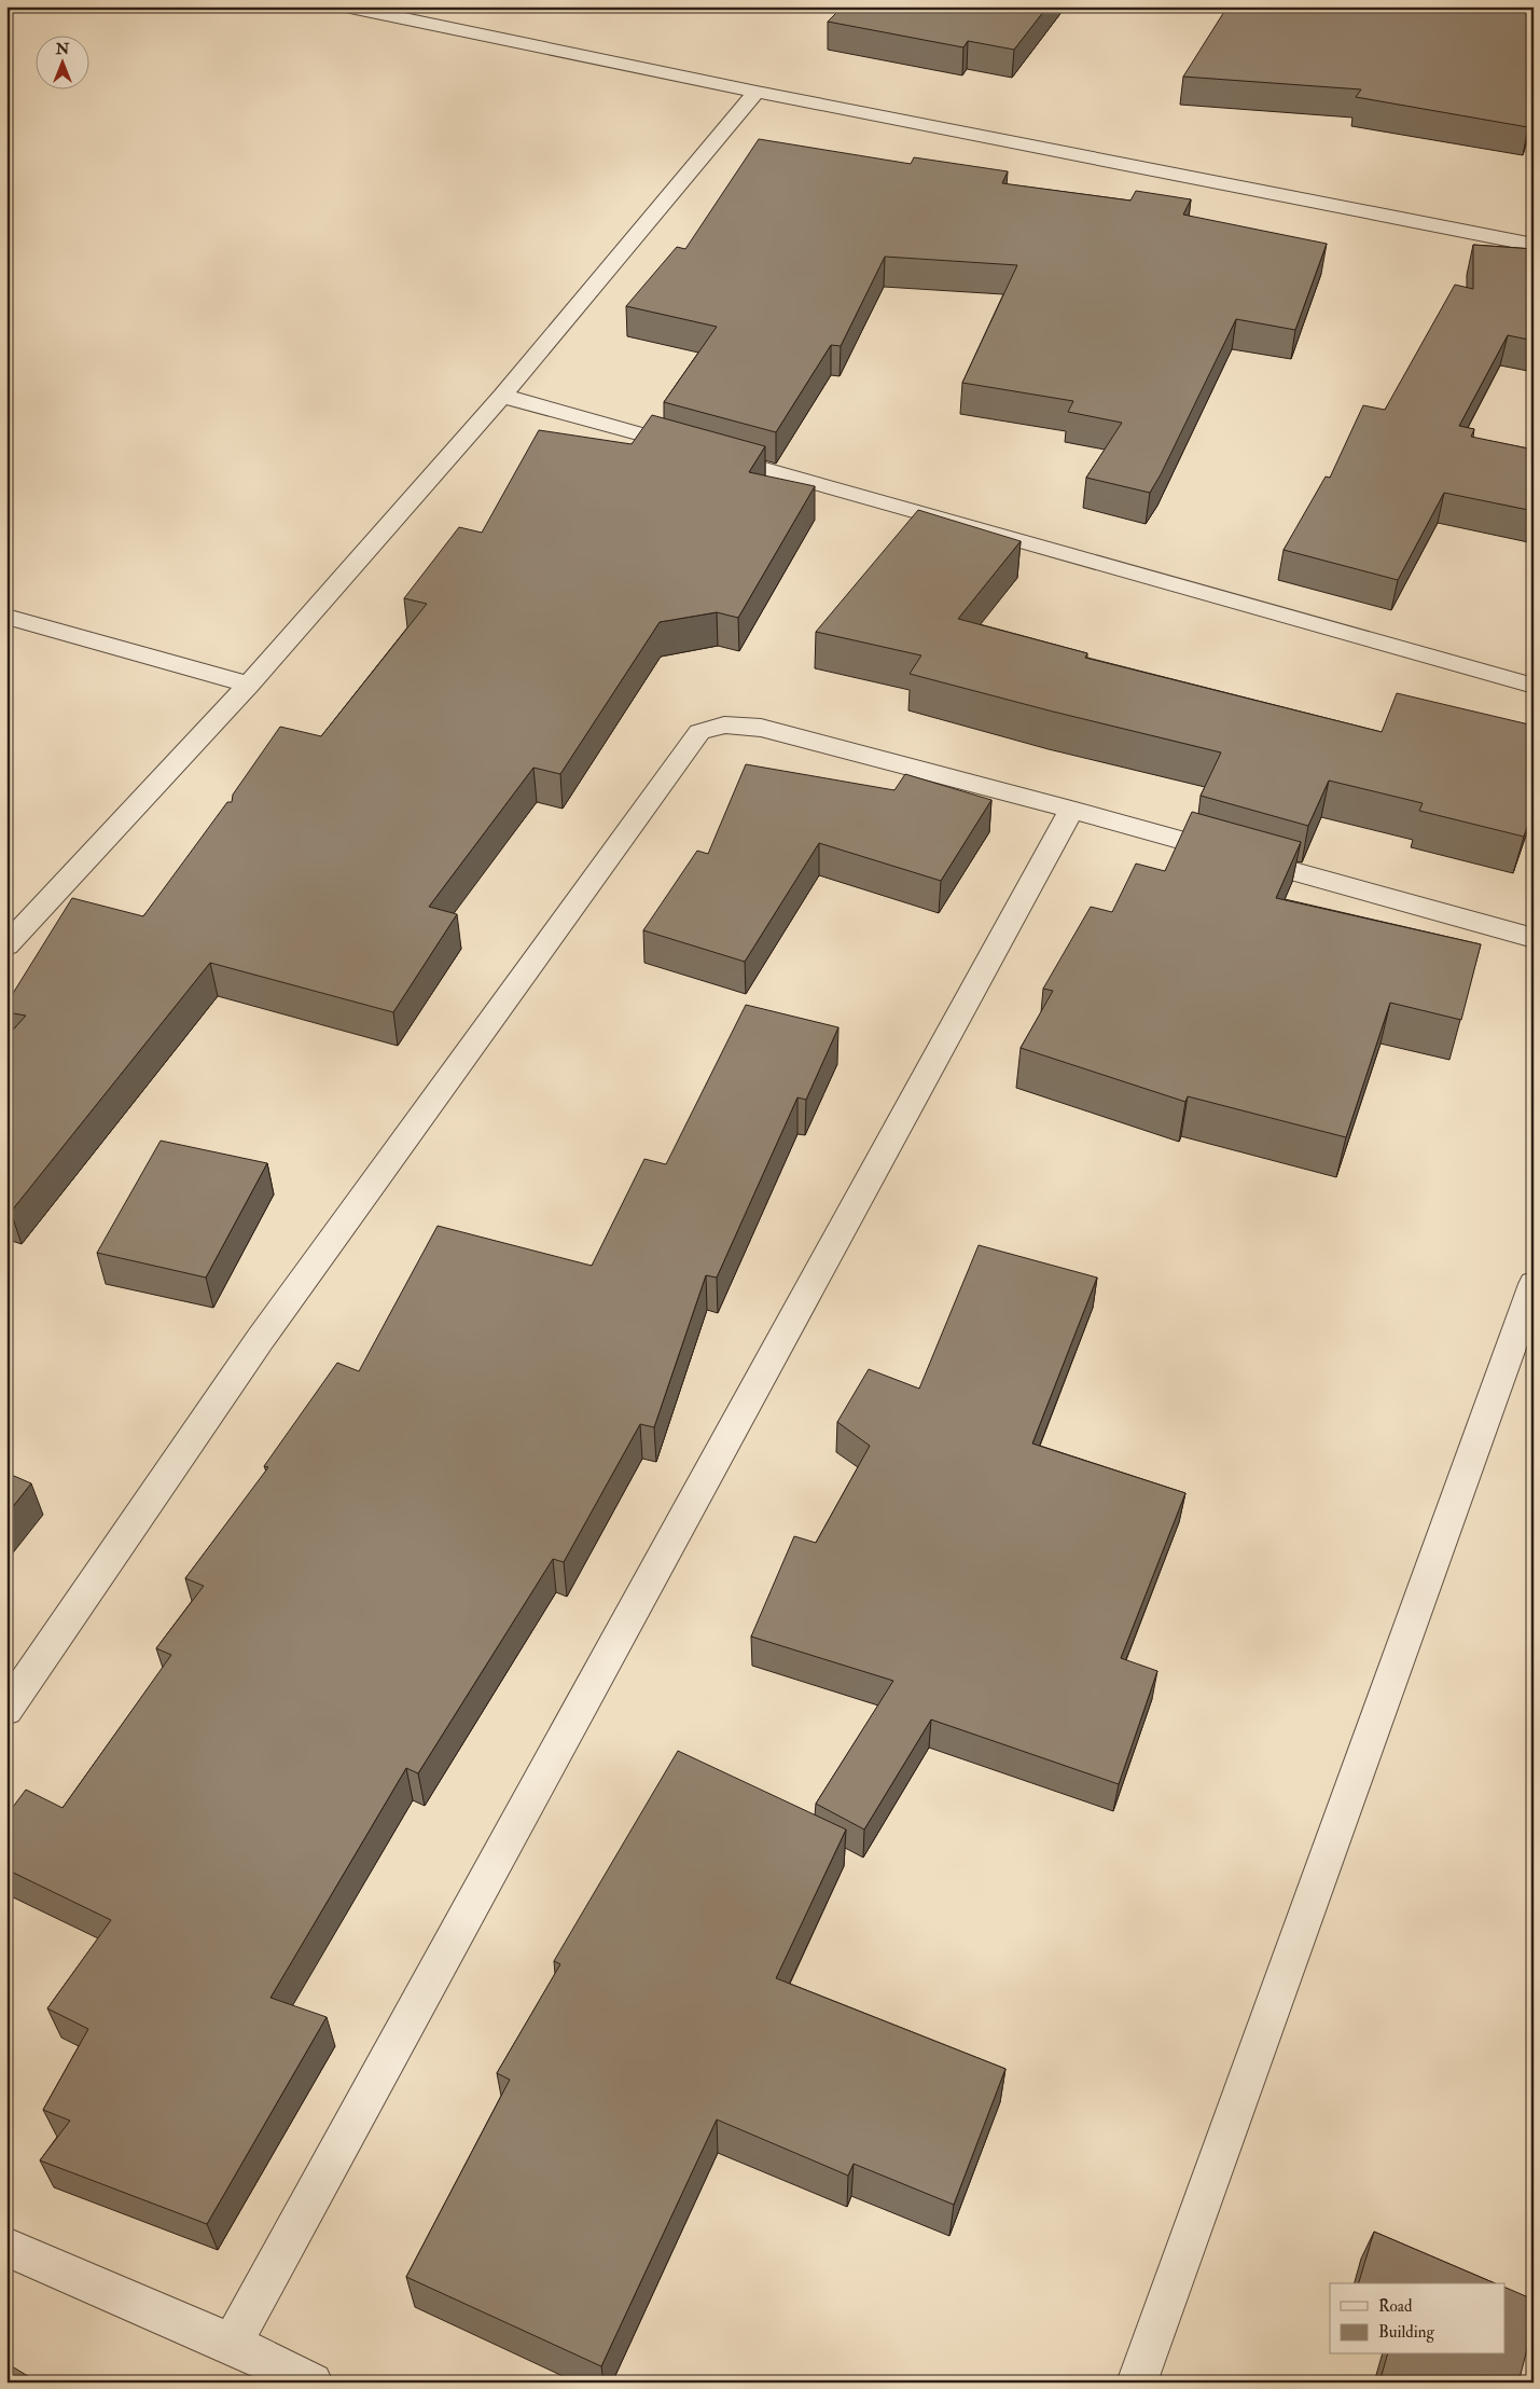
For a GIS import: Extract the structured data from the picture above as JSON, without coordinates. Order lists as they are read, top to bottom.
{
  "legend": ["Road", "Building"],
  "north": "top"
}
